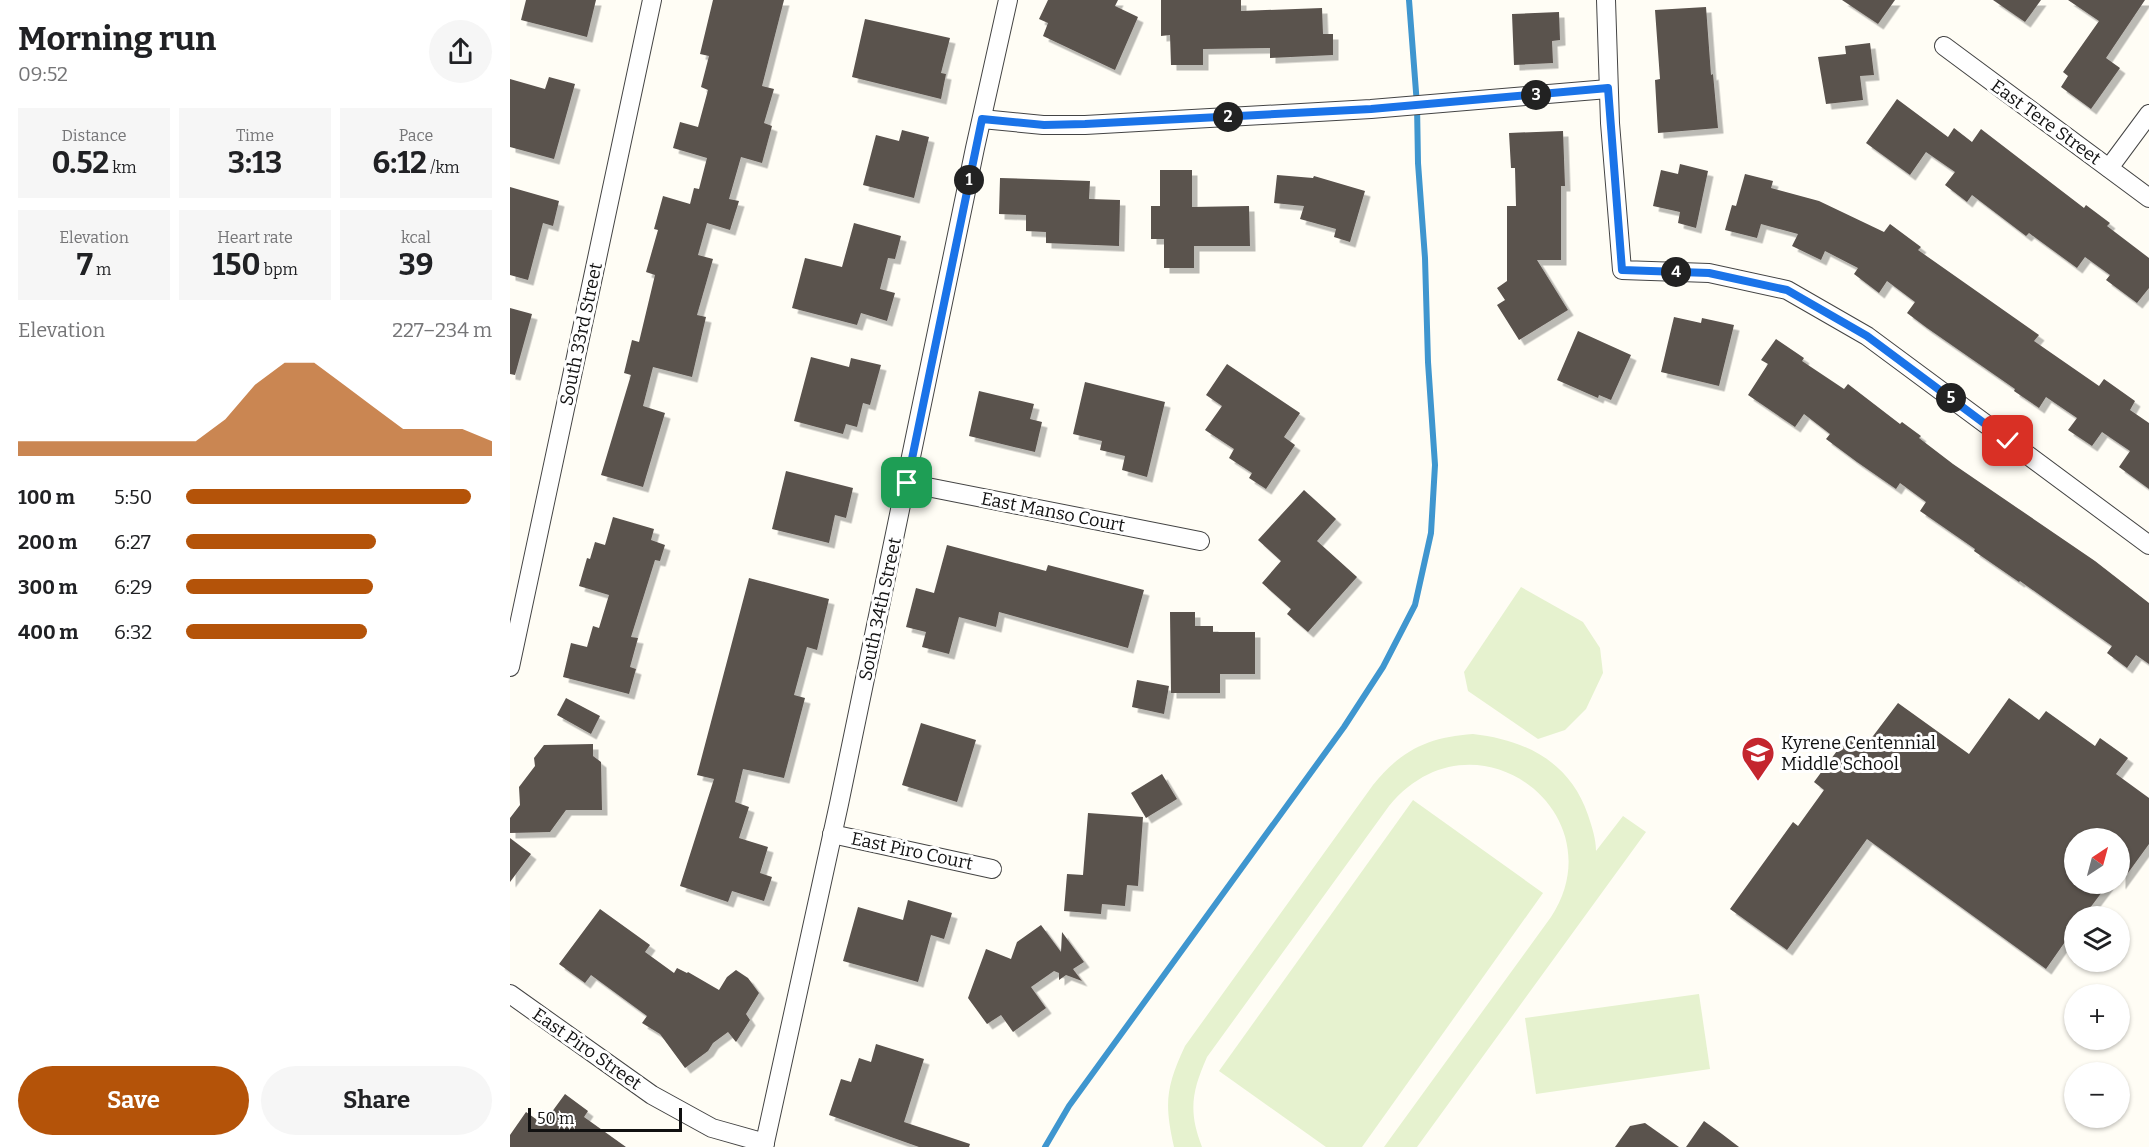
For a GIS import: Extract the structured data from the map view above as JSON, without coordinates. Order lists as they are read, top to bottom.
{
  "streets": {
    "street": [
      "East Tere Street",
      "South 33rd Street",
      "East Manso Court",
      "South 34th Street",
      "East Piro Court",
      "East Piro Street"
    ]
  },
  "crossings": [
    ["East Manso Court", "South 34th Street"],
    ["South 34th Street", "East Piro Court"],
    ["South 34th Street", "East Piro Street"]
  ],
  "places": {
    "school or university": ["Kyrene Centennial Middle School"]
  },
  "scale_bar": "50 m",
  "north": "top right",
  "page": {
    "heading": ["Morning run", "09:52"],
    "pins": [
      "3",
      "2",
      "1",
      "4",
      "5"
    ],
    "stats": [
      ["Distance", "0.52 km"],
      ["Time", "3:13"],
      ["Pace", "6:12 /km"],
      ["Elevation", "7 m"],
      ["Heart rate", "150 bpm"],
      ["kcal", "39"]
    ],
    "chart": ["Elevation", "227–234 m"],
    "list": [
      {
        "name": "100 m",
        "note": "5:50"
      },
      {
        "name": "200 m",
        "note": "6:27"
      },
      {
        "name": "300 m",
        "note": "6:29"
      },
      {
        "name": "400 m",
        "note": "6:32"
      }
    ],
    "map_buttons": ["+", "−"],
    "buttons": ["Save", "Share"],
    "scale": "50 m"
  }
}
